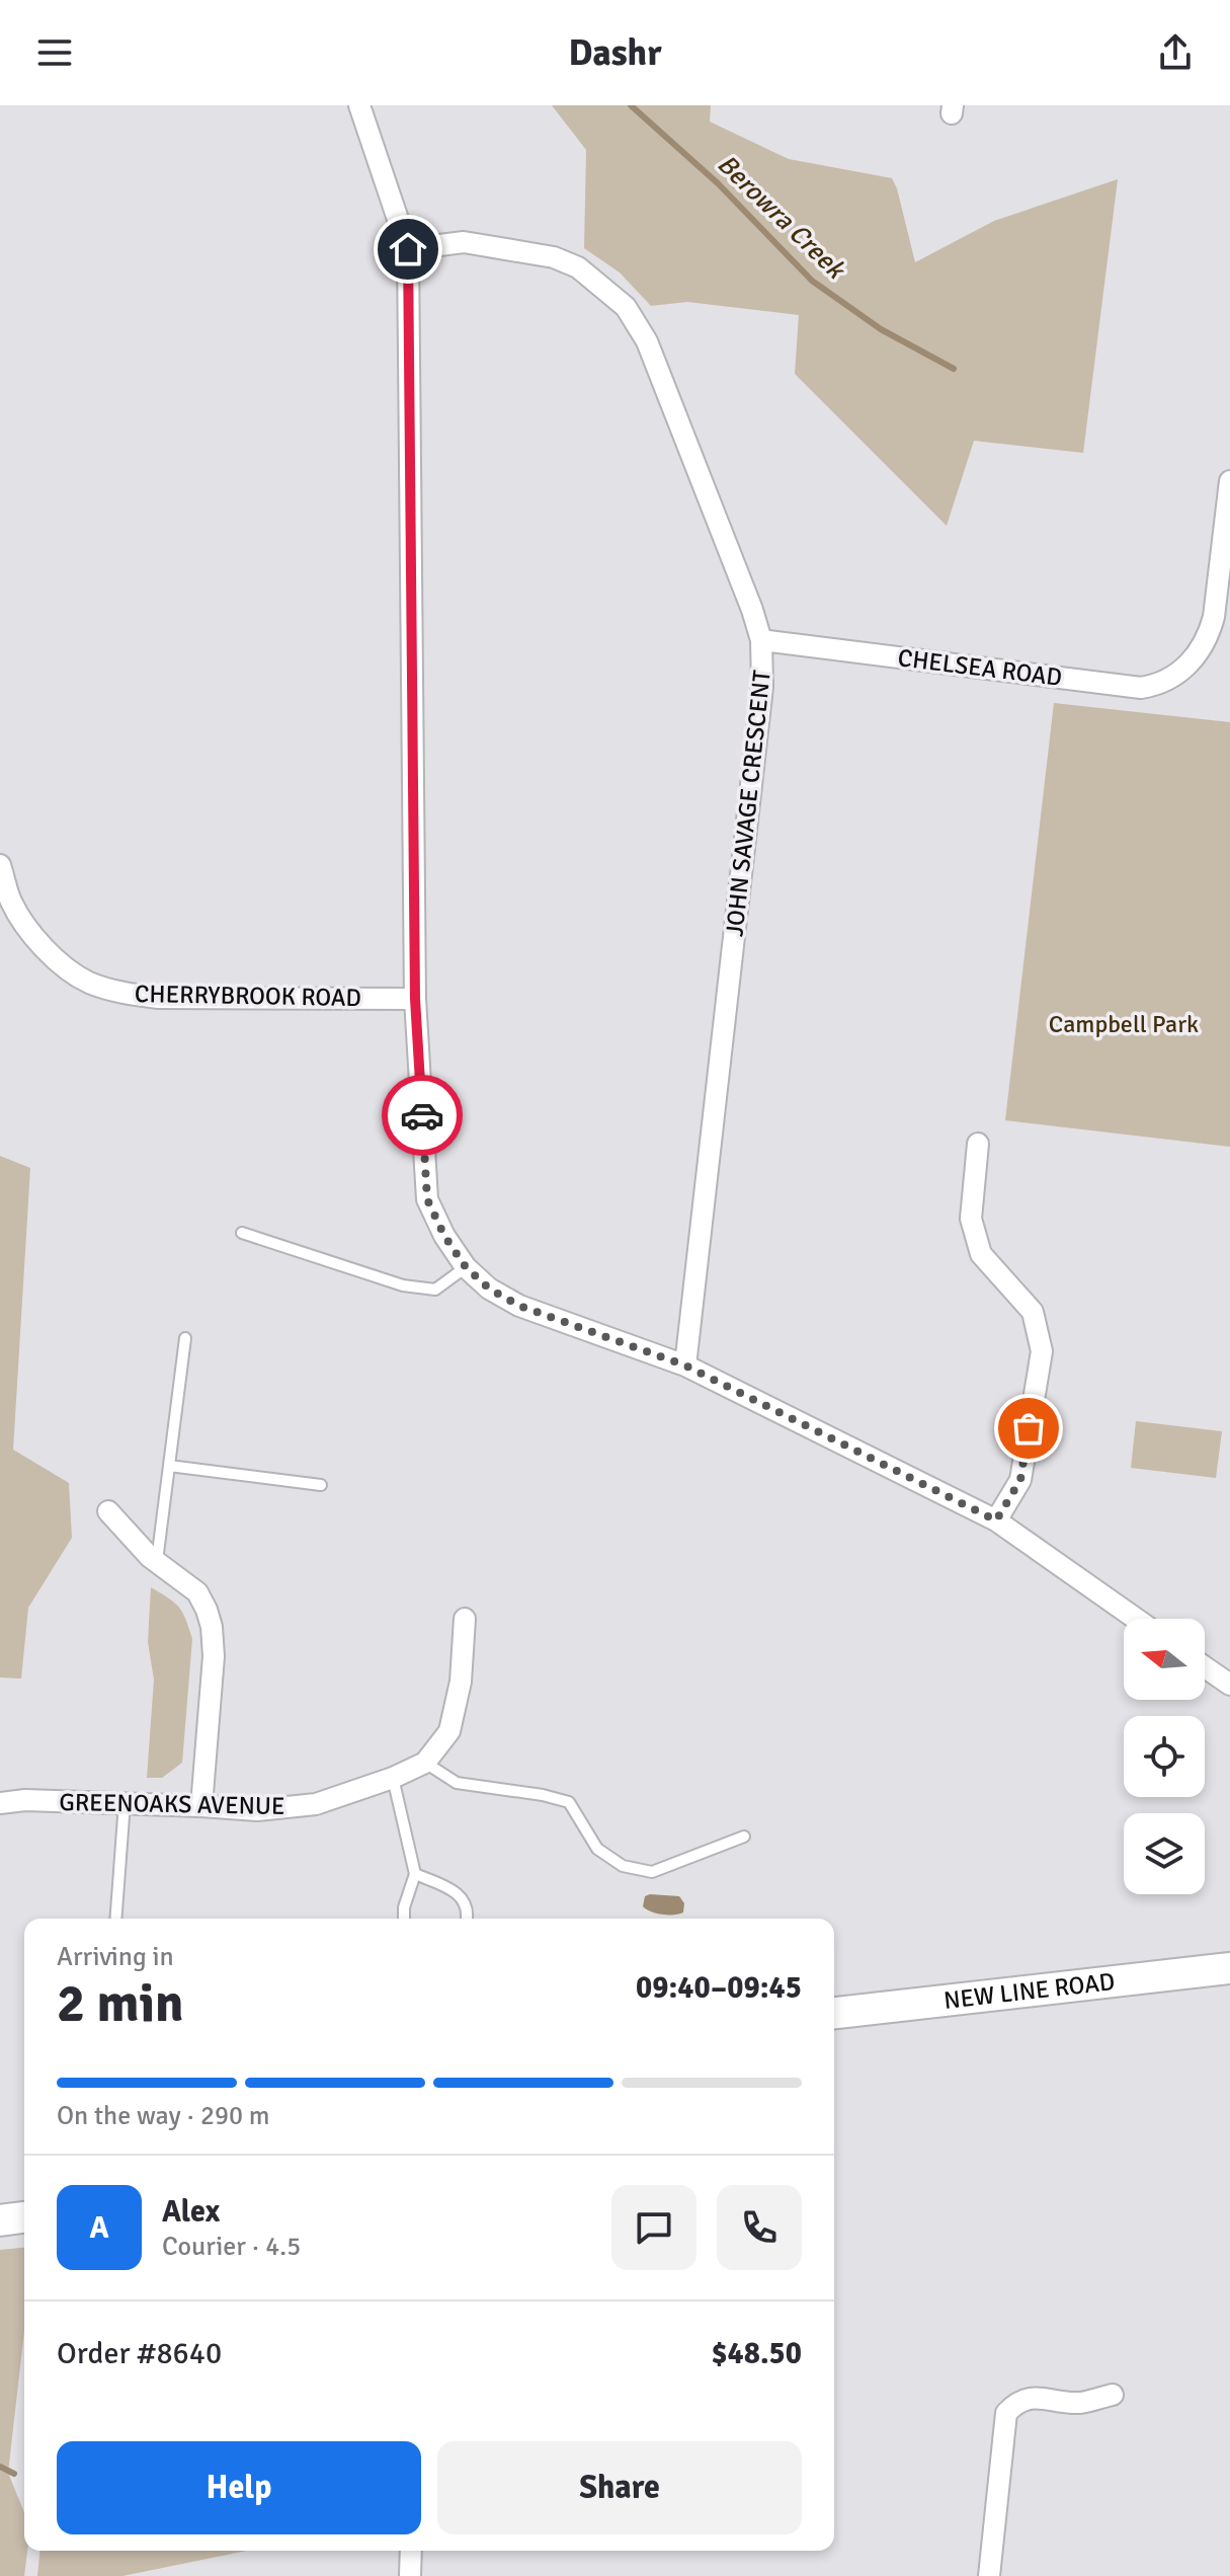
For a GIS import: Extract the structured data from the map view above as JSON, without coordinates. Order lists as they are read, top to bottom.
{
  "streets": {
    "main road": ["NEW LINE ROAD"],
    "street": [
      "CHELSEA ROAD",
      "JOHN SAVAGE CRESCENT",
      "CHERRYBROOK ROAD",
      "GREENOAKS AVENUE"
    ]
  },
  "crossings": [
    ["CHELSEA ROAD", "JOHN SAVAGE CRESCENT"]
  ],
  "water": ["Berowra Creek"],
  "parks": ["Campbell Park"],
  "north": "left",
  "page": {
    "header": "Dashr",
    "heading": ["2 min", "Arriving in", "09:40–09:45"],
    "panel": [
      "Alex",
      "Courier · 4.5",
      "Order #8640",
      "$48.50"
    ],
    "bar": "On the way · 290 m",
    "round": "A",
    "buttons": ["Help", "Share"]
  }
}
